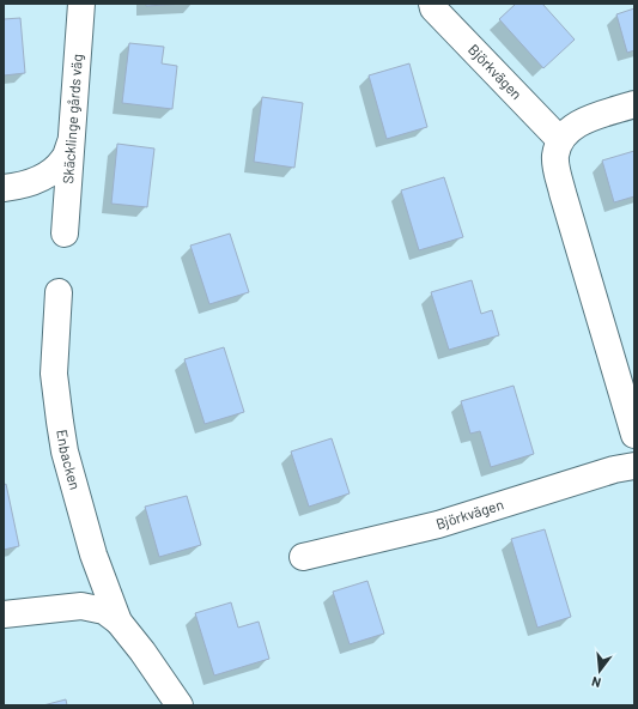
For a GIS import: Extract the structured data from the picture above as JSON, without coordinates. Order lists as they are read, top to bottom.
{
  "streets": {
    "street": ["Björkvägen", "Skäcklinge gårds väg", "Enbacken"]
  },
  "north": "bottom"
}
